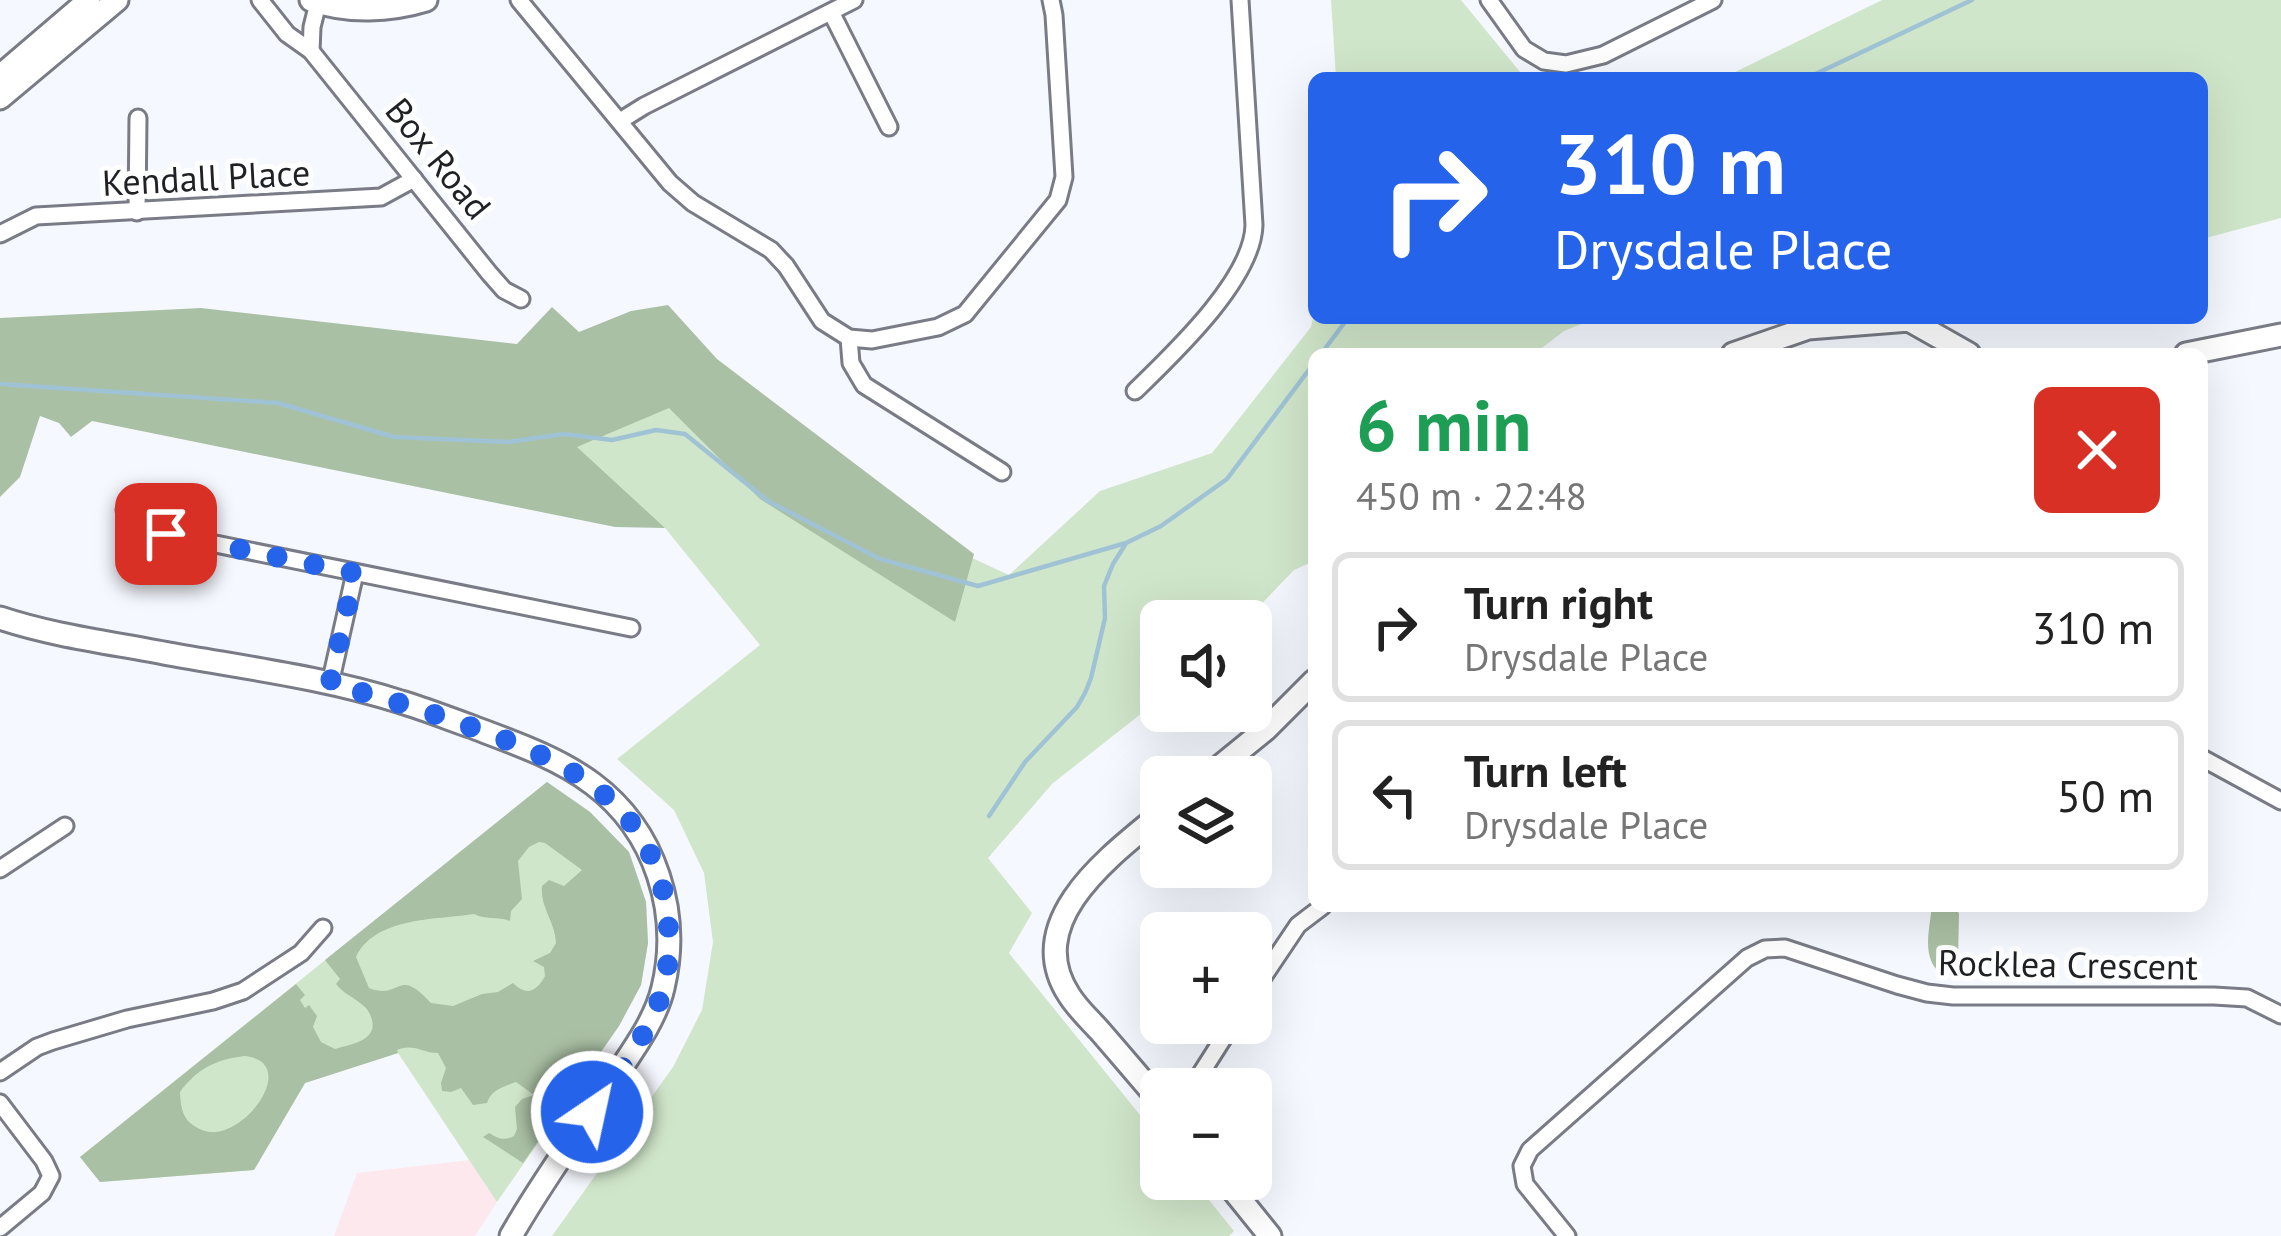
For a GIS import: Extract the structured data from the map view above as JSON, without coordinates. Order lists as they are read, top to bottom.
{
  "streets": {
    "street": ["Box Road", "Kendall Place", "Rocklea Crescent"]
  },
  "crossings": [
    ["Box Road", "Kendall Place"]
  ],
  "page": {
    "turn": ["310 m", "Drysdale Place"],
    "heading": ["6 min", "450 m · 22:48"],
    "list": [
      {
        "name": "Turn right",
        "note": "Drysdale Place",
        "value": "310 m"
      },
      {
        "name": "Turn left",
        "note": "Drysdale Place",
        "value": "50 m"
      }
    ],
    "map_buttons": ["+", "−"]
  }
}
